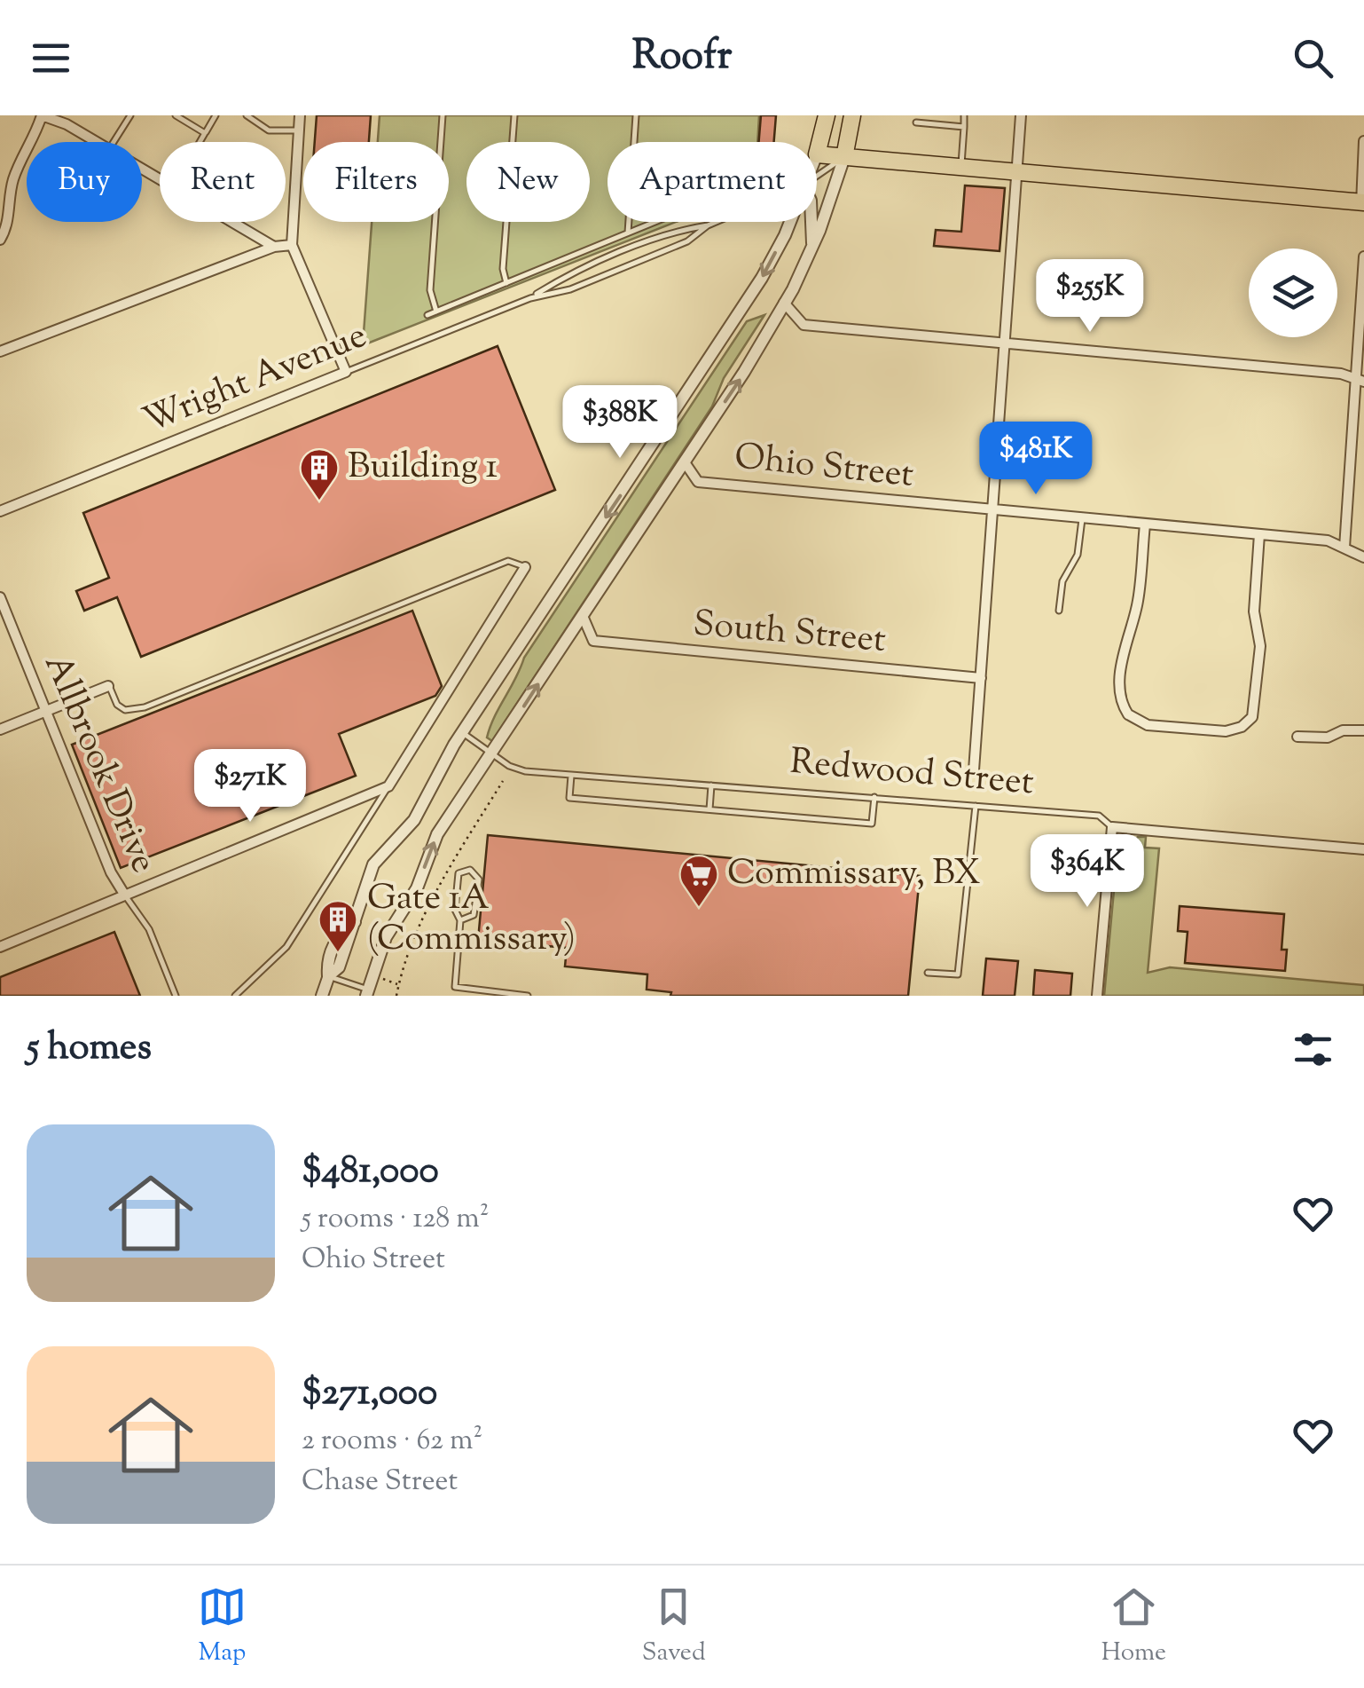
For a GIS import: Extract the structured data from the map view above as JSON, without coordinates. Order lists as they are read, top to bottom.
{
  "streets": {
    "street": [
      "Wright Avenue",
      "Ohio Street",
      "South Street",
      "Allbrook Drive",
      "Redwood Street"
    ]
  },
  "places": {
    "building": ["Building 1", "Gate 1A (Commissary)"],
    "supermarket": ["Commissary, BX"]
  },
  "page": {
    "header": "Roofr",
    "chip": [
      "Buy",
      "Rent",
      "Filters",
      "New",
      "Apartment"
    ],
    "price": [
      "$255K",
      "$388K",
      "$481K",
      "$271K",
      "$364K"
    ],
    "heading": "5 homes",
    "list": [
      {
        "name": "$481,000",
        "note": "5 rooms · 128 m² · Ohio Street"
      },
      {
        "name": "$271,000",
        "note": "2 rooms · 62 m² · Chase Street"
      }
    ],
    "tabs": ["Map", "Saved", "Home"]
  }
}
